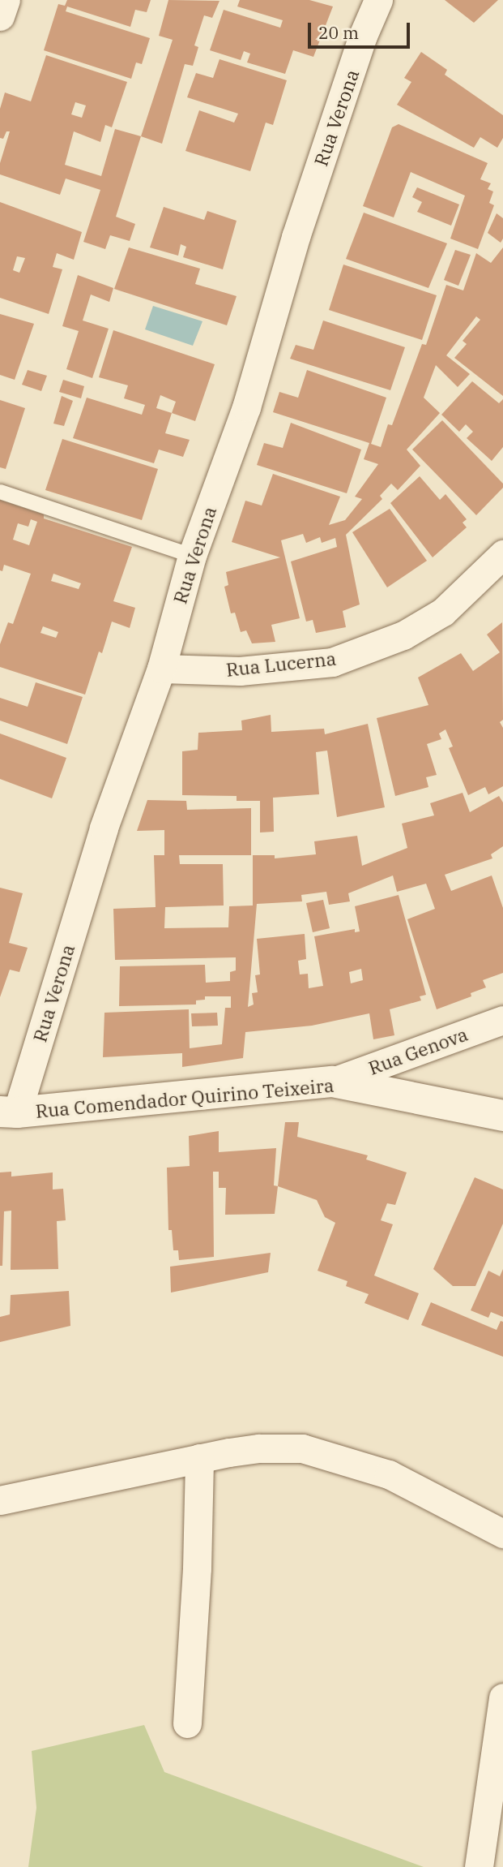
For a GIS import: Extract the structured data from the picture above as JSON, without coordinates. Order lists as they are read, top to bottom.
{
  "streets": {
    "street": [
      "Rua Verona",
      "Rua Lucerna",
      "Rua Genova",
      "Rua Comendador Quirino Teixeira"
    ]
  },
  "crossings": [
    ["Rua Verona", "Rua Lucerna"],
    ["Rua Verona", "Rua Comendador Quirino Teixeira"],
    ["Rua Genova", "Rua Comendador Quirino Teixeira"]
  ],
  "scale_bar": "20 m"
}
